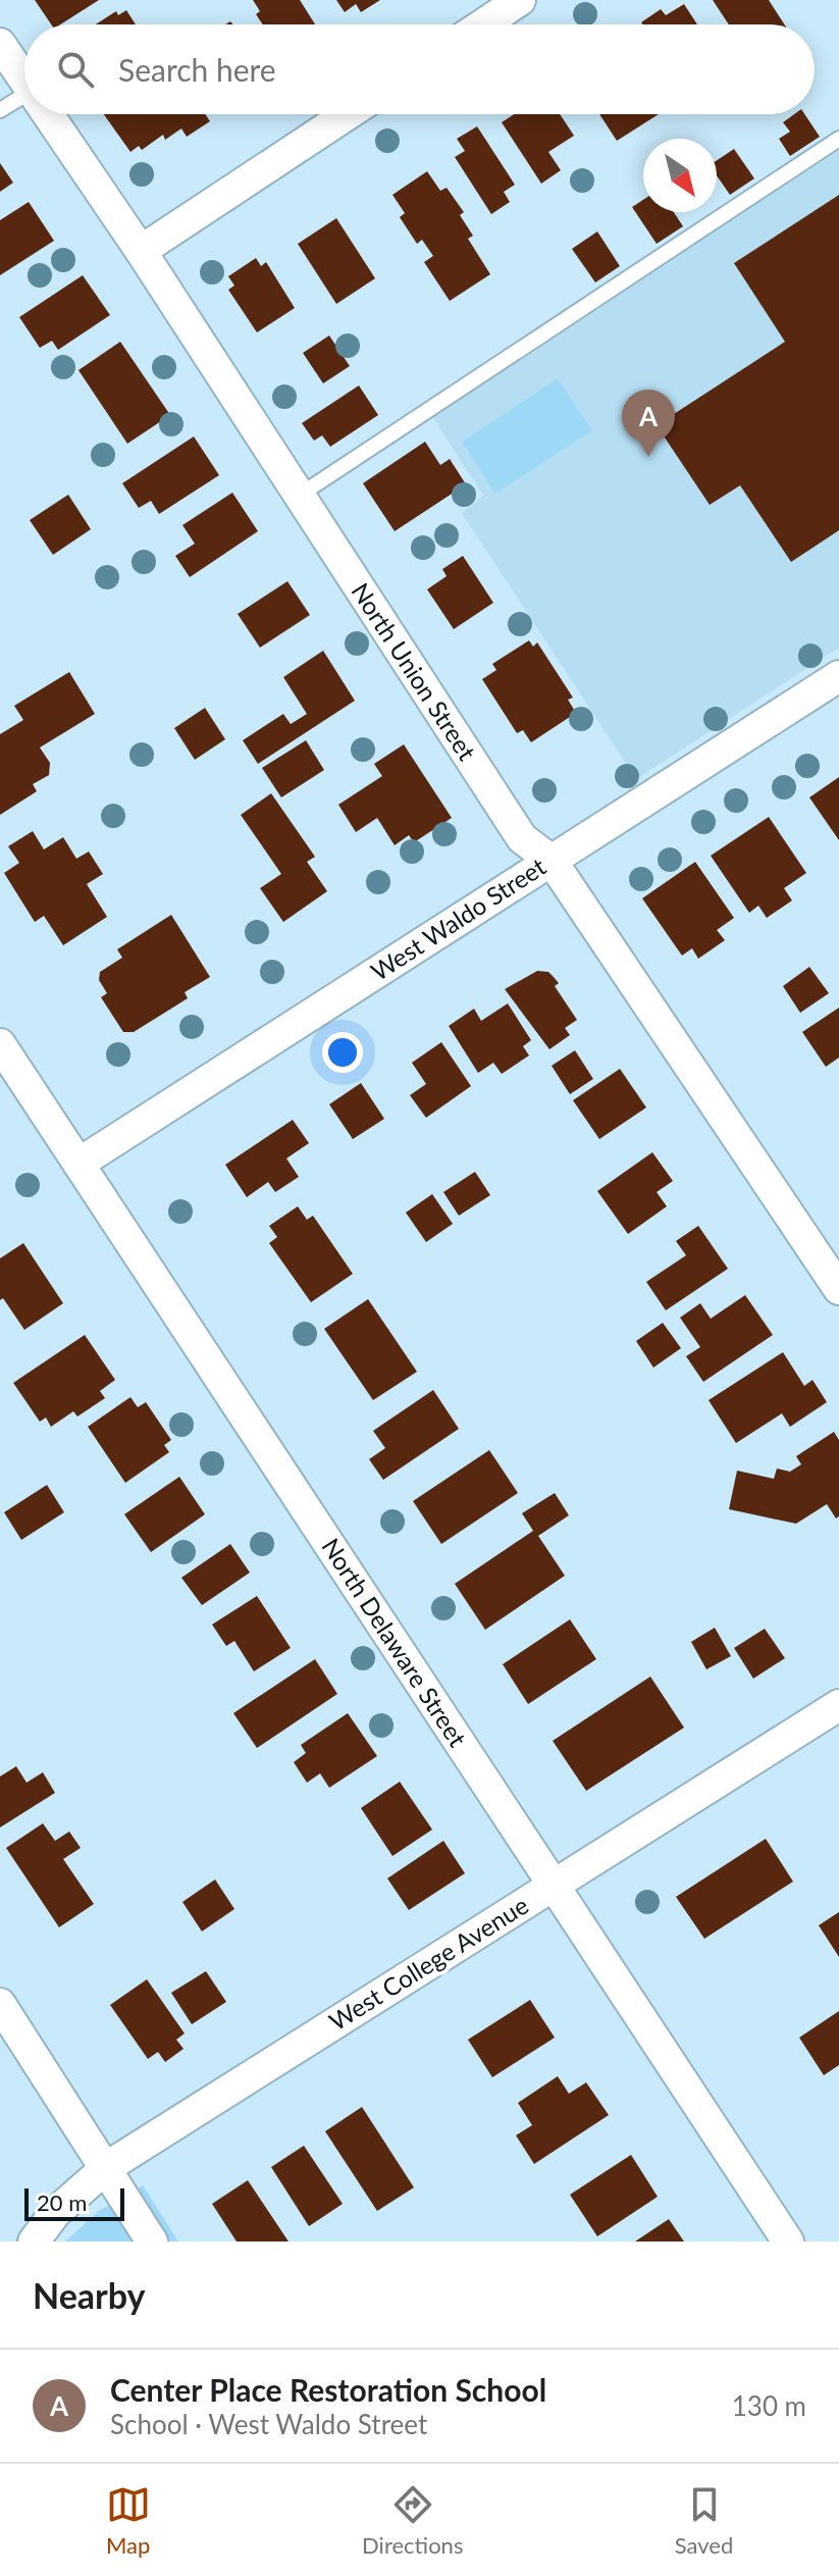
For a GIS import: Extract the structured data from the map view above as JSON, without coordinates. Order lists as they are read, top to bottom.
{
  "streets": {
    "street": [
      "North Union Street",
      "West Waldo Street",
      "North Delaware Street",
      "West College Avenue"
    ]
  },
  "crossings": [
    ["North Union Street", "West Waldo Street"],
    ["West Waldo Street", "North Delaware Street"],
    ["North Delaware Street", "West College Avenue"]
  ],
  "scale_bar": "20 m",
  "north": "bottom right",
  "page": {
    "search": "Search here",
    "pins": "A",
    "scale": "20 m",
    "heading": "Nearby",
    "list": [
      {
        "mark": "A",
        "name": "Center Place Restoration School",
        "note": "School · West Waldo Street",
        "value": "130 m"
      }
    ],
    "nav": ["Map", "Directions", "Saved"]
  }
}
